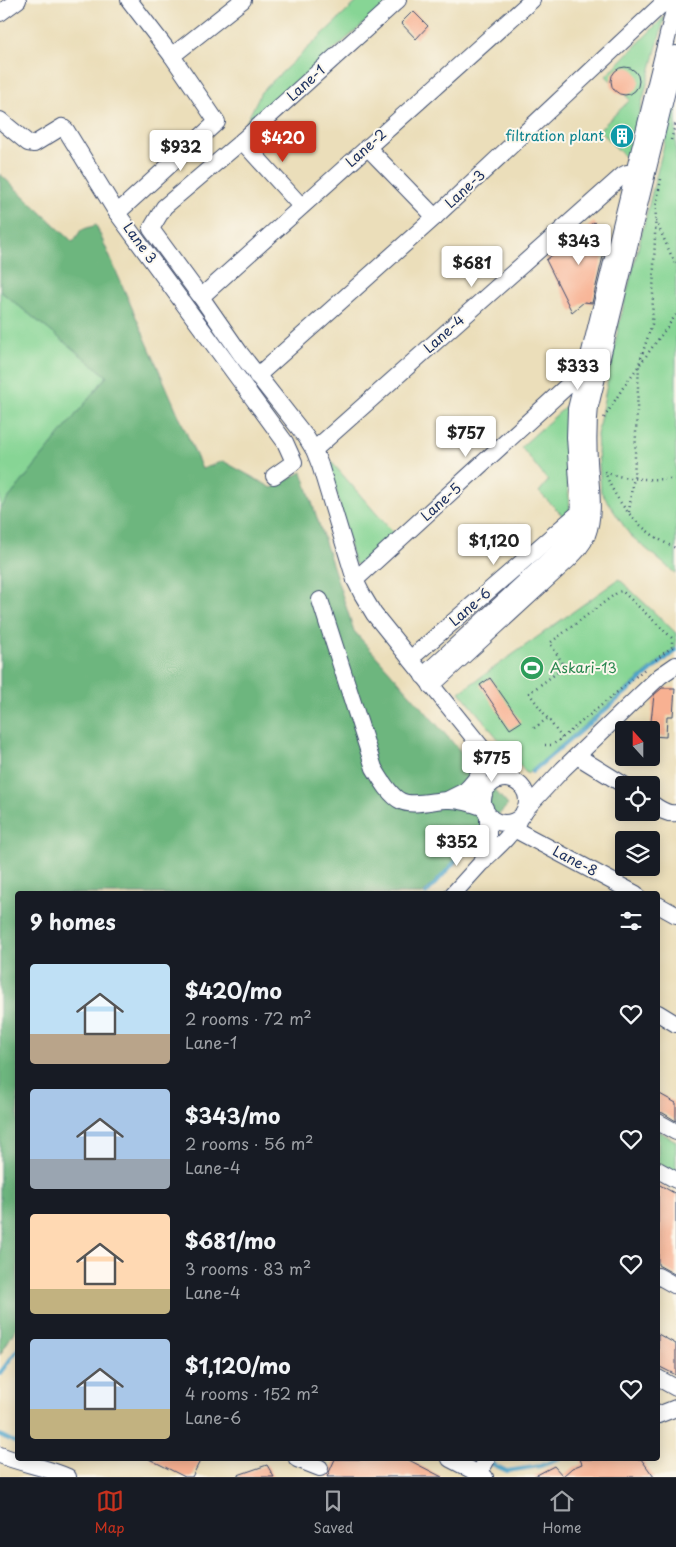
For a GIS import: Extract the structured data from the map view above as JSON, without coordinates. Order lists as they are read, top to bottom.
{
  "streets": {
    "street": [
      "Lane-1",
      "Lane-2",
      "Lane-3",
      "Lane 3",
      "Lane-4",
      "Lane-5",
      "Lane-6",
      "Lane-8"
    ]
  },
  "crossings": [
    ["Lane-1", "Lane-2"]
  ],
  "places": {
    "building": ["filtration plant"],
    "sports": ["Askari-13"]
  },
  "north": "top",
  "page": {
    "price": [
      "$420",
      "$932",
      "$343",
      "$681",
      "$333",
      "$757",
      "$1,120",
      "$775",
      "$352"
    ],
    "heading": "9 homes",
    "list": [
      {
        "name": "$420/mo",
        "note": "2 rooms · 72 m² · Lane-1"
      },
      {
        "name": "$343/mo",
        "note": "2 rooms · 56 m² · Lane-4"
      },
      {
        "name": "$681/mo",
        "note": "3 rooms · 83 m² · Lane-4"
      },
      {
        "name": "$1,120/mo",
        "note": "4 rooms · 152 m² · Lane-6"
      }
    ],
    "tabs": ["Map", "Saved", "Home"]
  }
}
